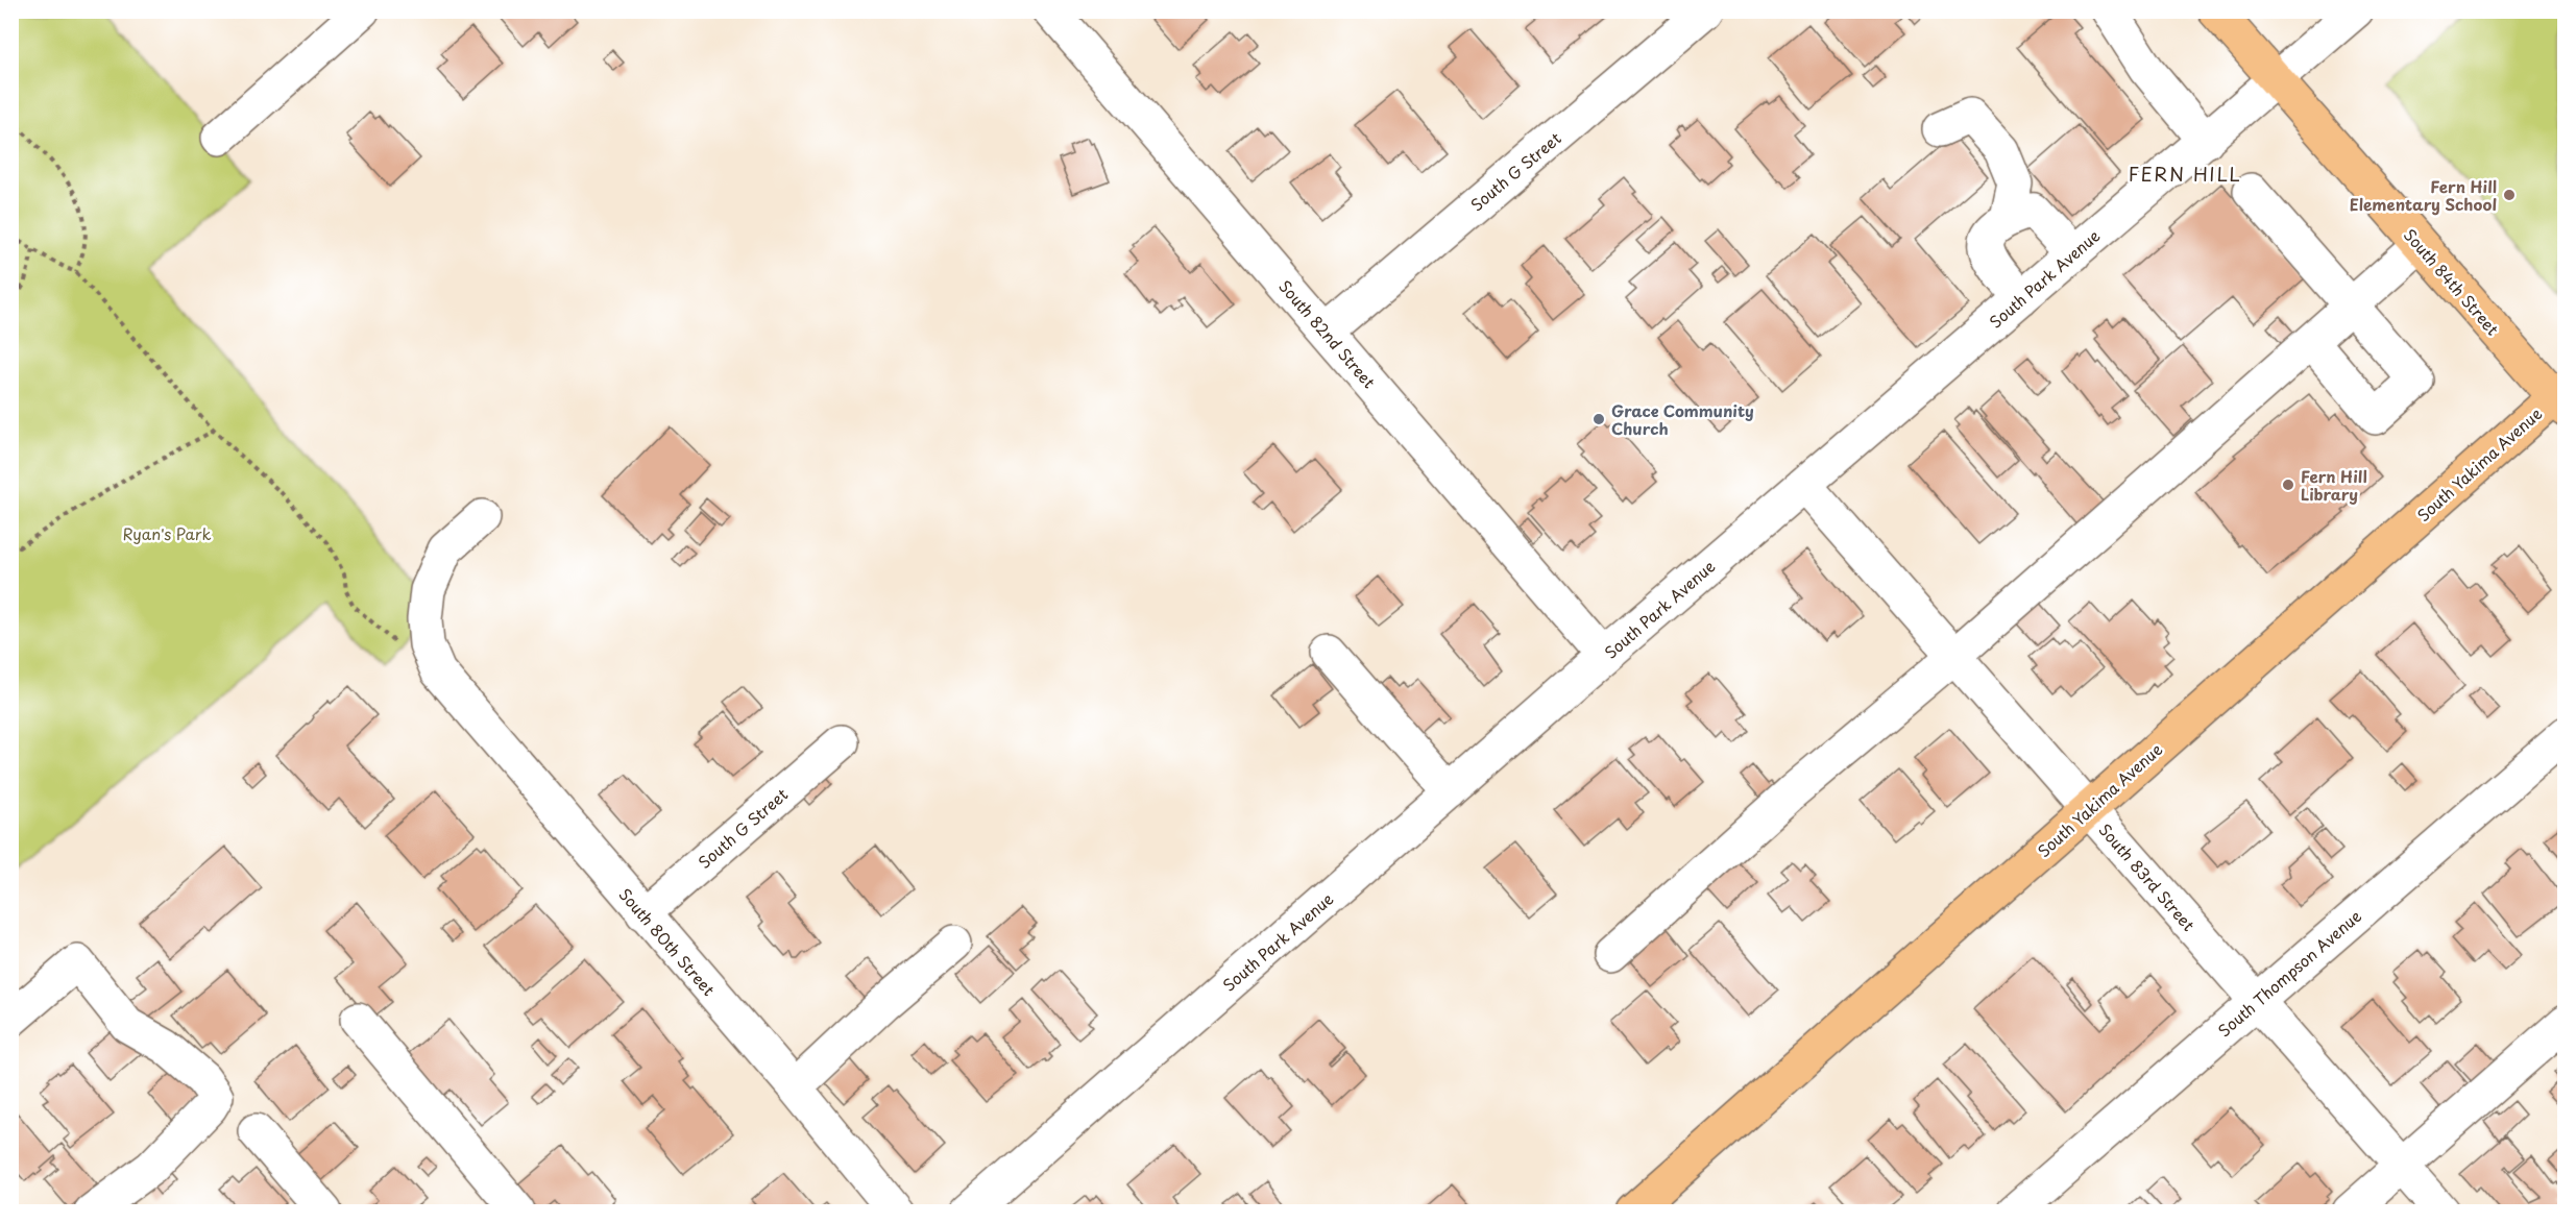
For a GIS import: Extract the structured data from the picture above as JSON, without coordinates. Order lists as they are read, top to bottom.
{
  "streets": {
    "main road": ["South 84th Street", "South Yakima Avenue"],
    "street": [
      "South G Street",
      "South Park Avenue",
      "South 82nd Street",
      "South 83rd Street",
      "South 80th Street",
      "South Thompson Avenue"
    ]
  },
  "crossings": [
    ["South G Street", "South 82nd Street"],
    ["South G Street", "South 80th Street"],
    ["South Park Avenue", "South 84th Street"],
    ["South Park Avenue", "South 82nd Street"],
    ["South Park Avenue", "South 83rd Street"],
    ["South 84th Street", "South Yakima Avenue"],
    ["South Yakima Avenue", "South 83rd Street"],
    ["South 83rd Street", "South Thompson Avenue"]
  ],
  "districts": ["FERN HILL"],
  "parks": ["Ryan's Park"],
  "places": ["Fern Hill Elementary School", "Grace Community Church", "Fern Hill Library"]
}
